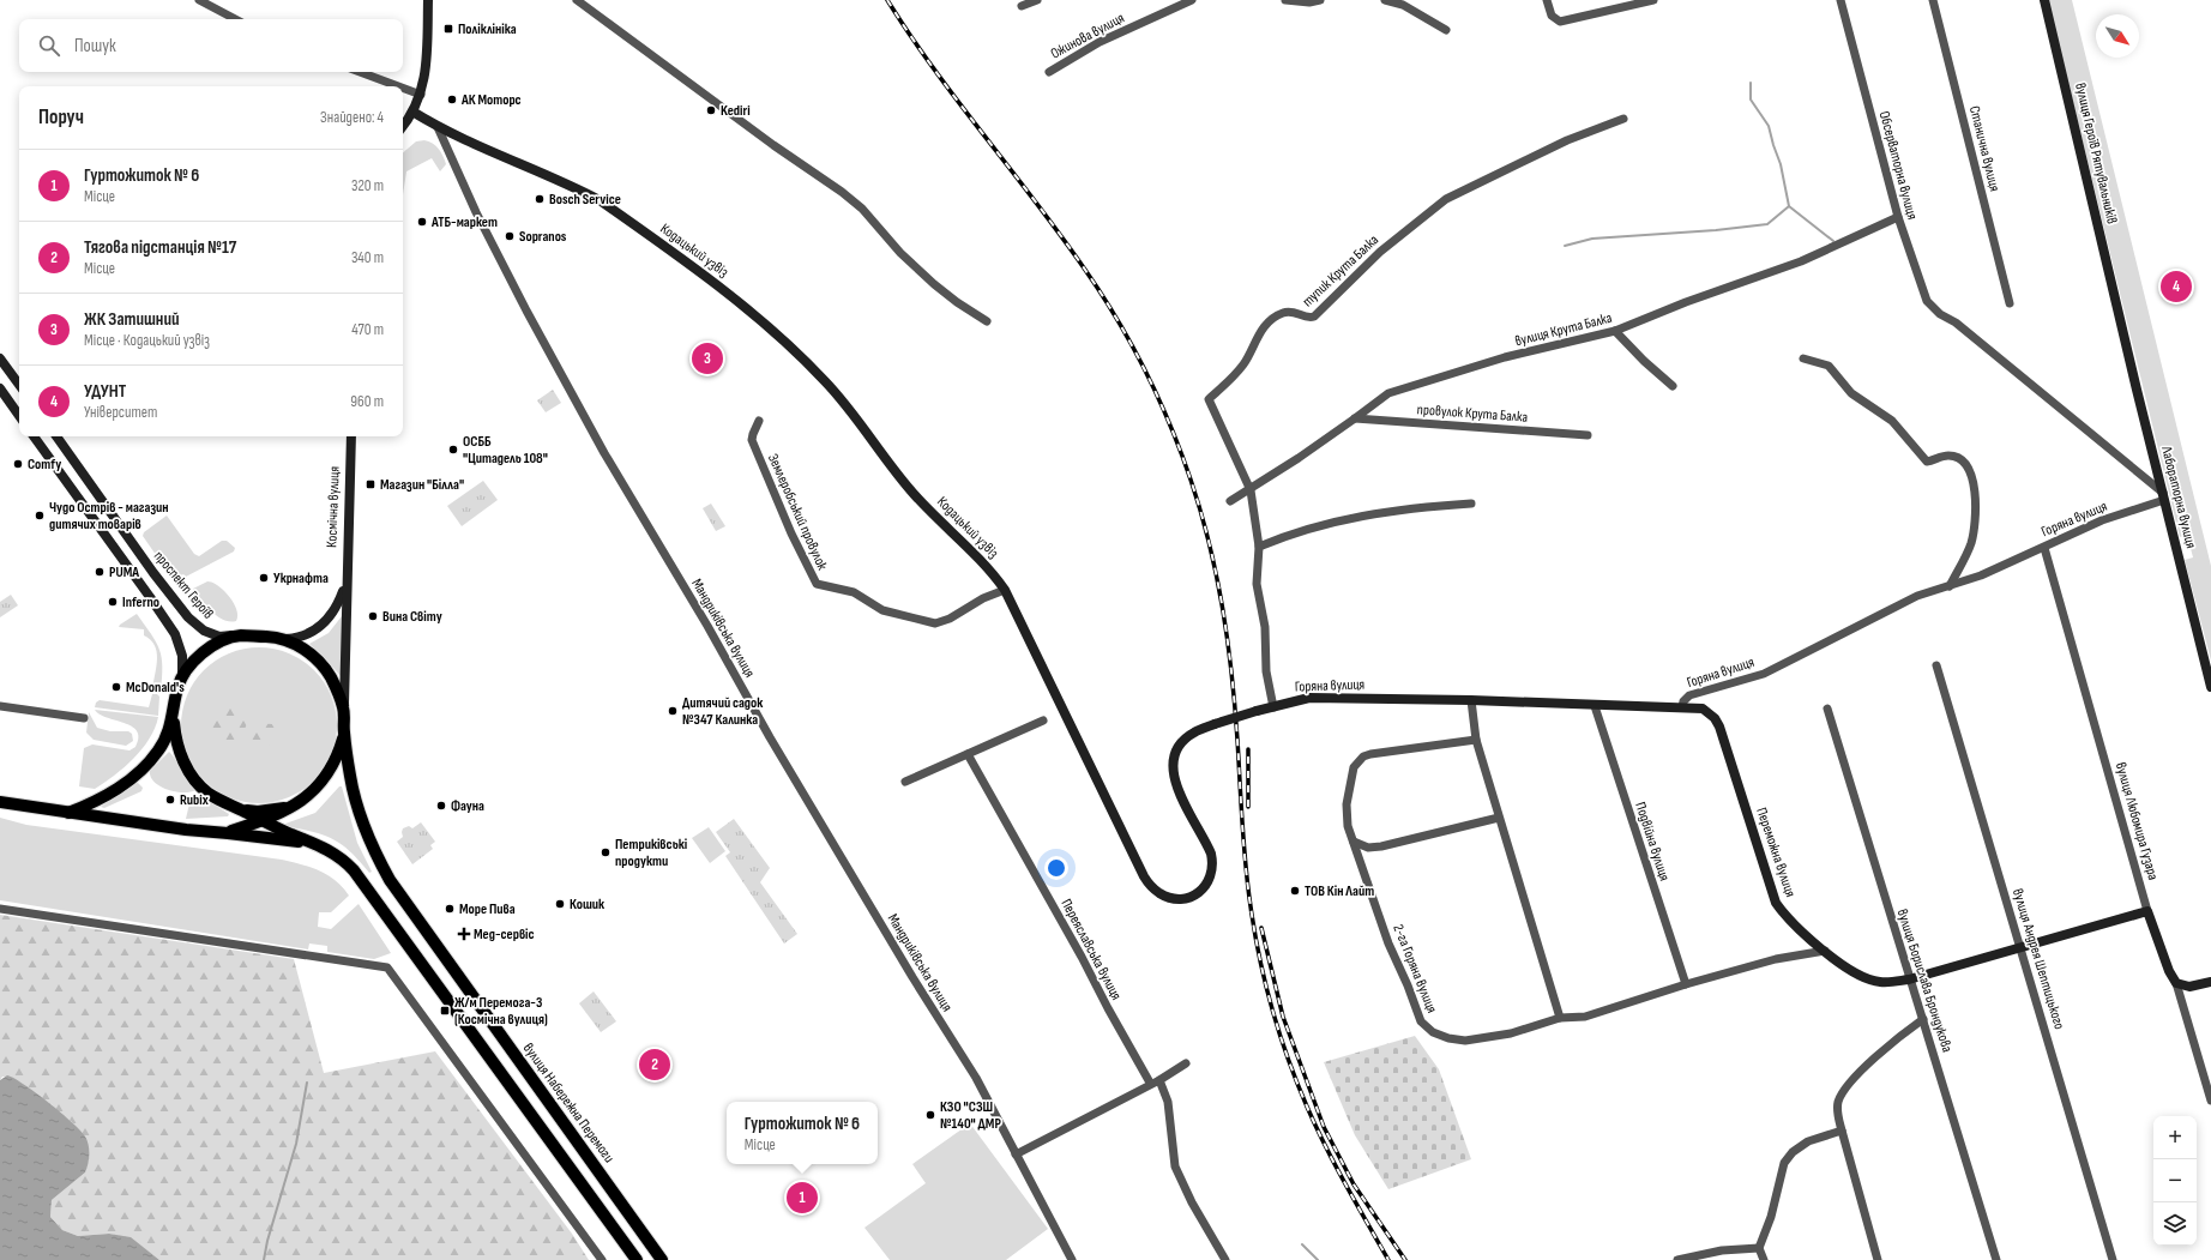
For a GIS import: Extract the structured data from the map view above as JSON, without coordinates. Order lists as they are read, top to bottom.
{
  "streets": {
    "main road": ["вулиця Набережна Перемоги"],
    "street": [
      "Ожинова вулиця",
      "Станична вулиця",
      "вулиця Героїв Рятувальників",
      "Обсерваторна вулиця",
      "Кодацький узвіз",
      "тупик Крута Балка",
      "вулиця Крута Балка",
      "провулок Крута Балка",
      "Лабораторна вулиця",
      "Космічна вулиця",
      "Землеробський провулок",
      "Горяна вулиця",
      "проспект Героїв",
      "Мандриківська вулиця",
      "вулиця Любомира Гузара",
      "Подвійна вулиця",
      "Переможна вулиця",
      "Переяславська вулиця",
      "вулиця Андрея Шептицького",
      "2-га Горяна вулиця",
      "вулиця Борислава Брондукова"
    ]
  },
  "crossings": [
    ["вулиця Героїв Рятувальників", "Лабораторна вулиця"],
    ["Обсерваторна вулиця", "вулиця Крута Балка"],
    ["Обсерваторна вулиця", "Лабораторна вулиця"],
    ["Обсерваторна вулиця", "Горяна вулиця"],
    ["Кодацький узвіз", "Землеробський провулок"],
    ["Кодацький узвіз", "Горяна вулиця"],
    ["Кодацький узвіз", "Мандриківська вулиця"],
    ["тупик Крута Балка", "вулиця Крута Балка"],
    ["вулиця Крута Балка", "провулок Крута Балка"],
    ["Лабораторна вулиця", "Горяна вулиця"],
    ["Космічна вулиця", "вулиця Набережна Перемоги"],
    ["Горяна вулиця", "вулиця Любомира Гузара"],
    ["Горяна вулиця", "Подвійна вулиця"],
    ["Горяна вулиця", "Переможна вулиця"],
    ["проспект Героїв", "вулиця Набережна Перемоги"],
    ["вулиця Любомира Гузара", "Переможна вулиця"],
    ["Подвійна вулиця", "2-га Горяна вулиця"],
    ["Переможна вулиця", "вулиця Андрея Шептицького"],
    ["Переможна вулиця", "2-га Горяна вулиця"],
    ["Переможна вулиця", "вулиця Борислава Брондукова"]
  ],
  "places": {
    "transit": ["Поліклініка", "Магазин \"Білла\"", "Ж/м Перемога-3 (Космічна вулиця)"],
    "other": [
      "АК Моторс",
      "Kediri",
      "Bosch Service",
      "АТБ-маркет",
      "Sopranos",
      "ОСББ \"Цитадель 108\"",
      "Comfy",
      "Чудо Острів - магазин дитячих товарів",
      "PUMA",
      "Укрнафта",
      "Inferno",
      "Вина Світу",
      "McDonald's",
      "Дитячий садок №347 Калинка",
      "Rubix",
      "Фауна",
      "Петриківські продукти",
      "ТОВ Кін Лайт",
      "Кошик",
      "Море Пива",
      "КЗО \"СЗШ №140\" ДМР"
    ],
    "health": ["Мед-сервіс"]
  },
  "north": "bottom right",
  "page": {
    "search": "Пошук",
    "heading": ["Поруч", "Знайдено: 4"],
    "list": [
      {
        "mark": "1",
        "name": "Гуртожиток № 6",
        "note": "Місце",
        "value": "320 m"
      },
      {
        "mark": "2",
        "name": "Тягова пiдстанцiя №17",
        "note": "Місце",
        "value": "340 m"
      },
      {
        "mark": "3",
        "name": "ЖК Затишний",
        "note": "Місце · Кодацький узвіз",
        "value": "470 m"
      },
      {
        "mark": "4",
        "name": "УДУНТ",
        "note": "Університет",
        "value": "960 m"
      }
    ],
    "pins": [
      "4",
      "3",
      "2",
      "1"
    ],
    "popup": ["Гуртожиток № 6", "Місце"],
    "map_buttons": ["+", "−"]
  }
}
